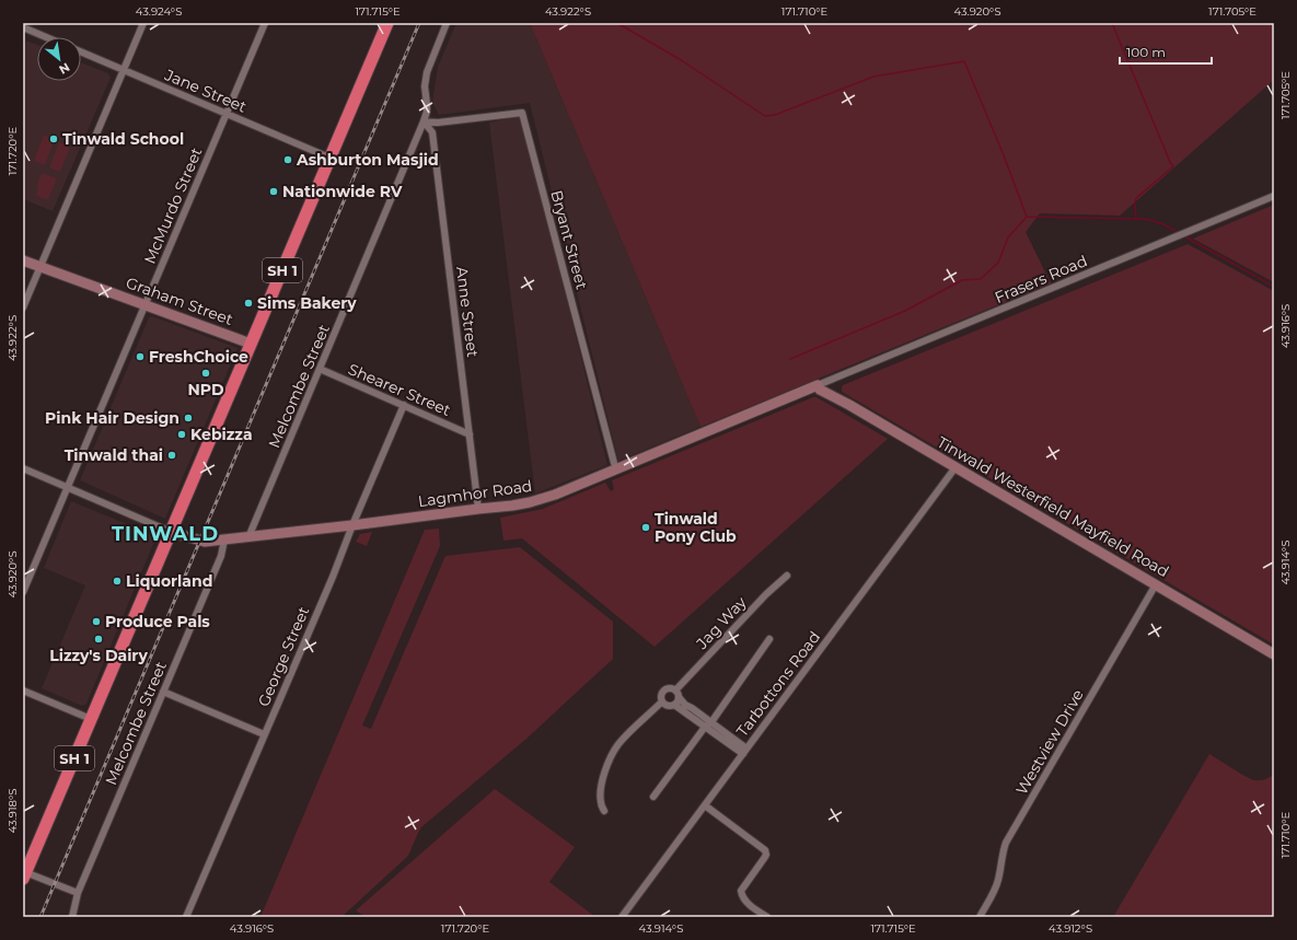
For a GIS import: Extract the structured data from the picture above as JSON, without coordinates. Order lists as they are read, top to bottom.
{
  "streets": {
    "highway": ["SH 1"],
    "street": [
      "Jane Street",
      "McMurdo Street",
      "Bryant Street",
      "Frasers Road",
      "Graham Street",
      "Anne Street",
      "Melcombe Street",
      "Shearer Street",
      "Lagmhor Road",
      "Tinwald Westerfield Mayfield Road",
      "Jag Way",
      "George Street",
      "Tarbottons Road",
      "Westview Drive"
    ]
  },
  "crossings": [
    ["Jane Street", "McMurdo Street"],
    ["Jane Street", "SH 1"],
    ["McMurdo Street", "Graham Street"],
    ["Bryant Street", "Anne Street"],
    ["Bryant Street", "Melcombe Street"],
    ["Bryant Street", "Lagmhor Road"],
    ["SH 1", "Graham Street"],
    ["SH 1", "Lagmhor Road"],
    ["Frasers Road", "Lagmhor Road"],
    ["Frasers Road", "Tinwald Westerfield Mayfield Road"],
    ["Anne Street", "Melcombe Street"],
    ["Anne Street", "Shearer Street"],
    ["Anne Street", "Lagmhor Road"],
    ["Melcombe Street", "Shearer Street"],
    ["Melcombe Street", "Lagmhor Road"],
    ["Shearer Street", "George Street"],
    ["Lagmhor Road", "Tinwald Westerfield Mayfield Road"],
    ["Lagmhor Road", "George Street"],
    ["Tinwald Westerfield Mayfield Road", "Tarbottons Road"],
    ["Tinwald Westerfield Mayfield Road", "Westview Drive"]
  ],
  "districts": ["TINWALD"],
  "places": [
    "Tinwald School",
    "Ashburton Masjid",
    "Nationwide RV",
    "Sims Bakery",
    "FreshChoice",
    "NPD",
    "Pink Hair Design",
    "Kebizza",
    "Tinwald thai",
    "Tinwald Pony Club",
    "Liquorland",
    "Produce Pals",
    "Lizzy's Dairy"
  ],
  "scale_bar": "100 m",
  "north": "bottom right",
  "coordinates": [
    "43.924°S",
    "171.715°E",
    "43.922°S",
    "171.710°E",
    "43.920°S",
    "171.705°E",
    "171.720°E",
    "43.916°S",
    "43.914°S",
    "43.918°S",
    "43.912°S"
  ]
}
